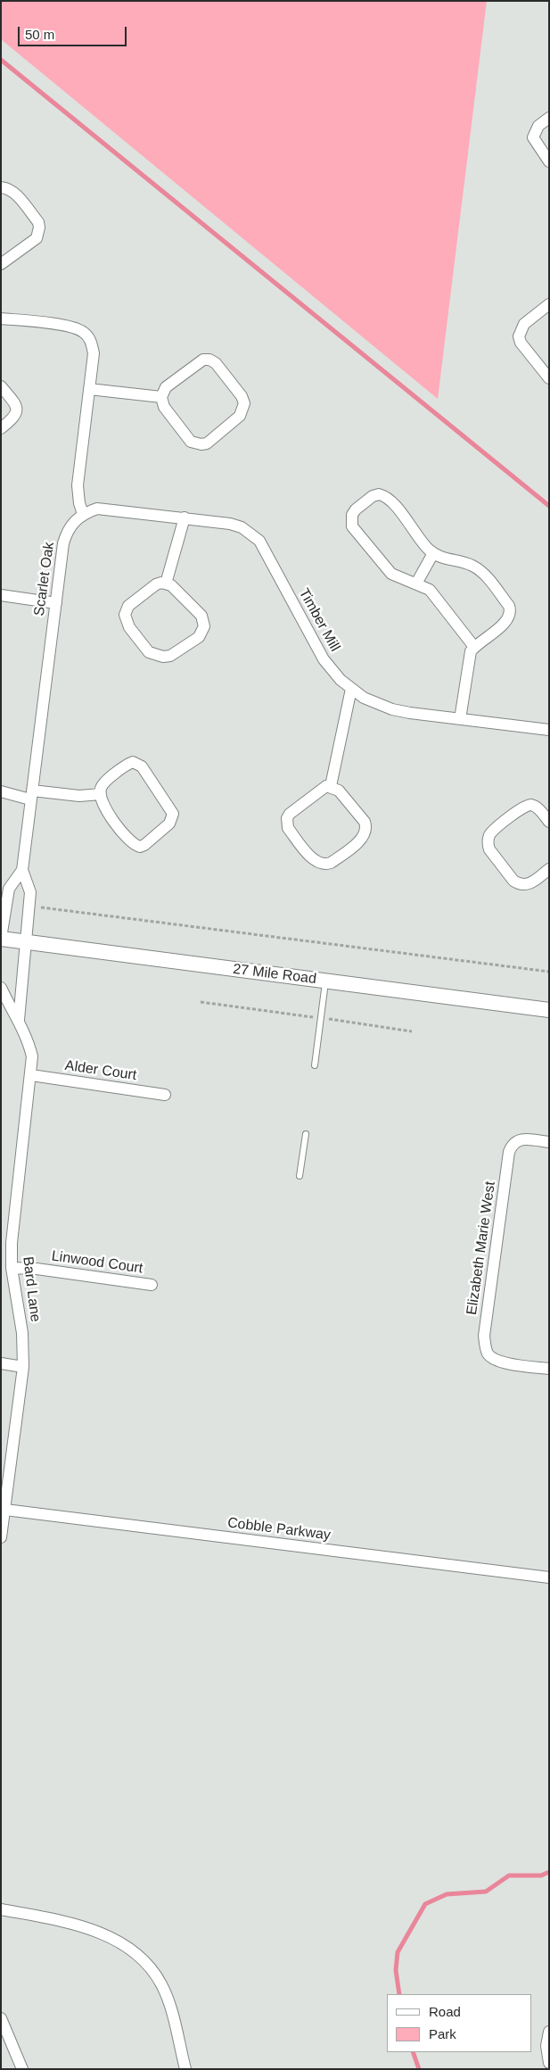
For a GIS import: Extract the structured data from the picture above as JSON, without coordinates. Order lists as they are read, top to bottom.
{
  "streets": {
    "street": [
      "Scarlet Oak",
      "Timber Mill",
      "27 Mile Road",
      "Alder Court",
      "Elizabeth Marie West",
      "Linwood Court",
      "Bard Lane",
      "Cobble Parkway"
    ]
  },
  "crossings": [
    ["Scarlet Oak", "Timber Mill"],
    ["Scarlet Oak", "27 Mile Road"],
    ["Alder Court", "Bard Lane"],
    ["Linwood Court", "Bard Lane"],
    ["Bard Lane", "Cobble Parkway"]
  ],
  "legend": ["Road", "Park"],
  "scale_bar": "50 m"
}
